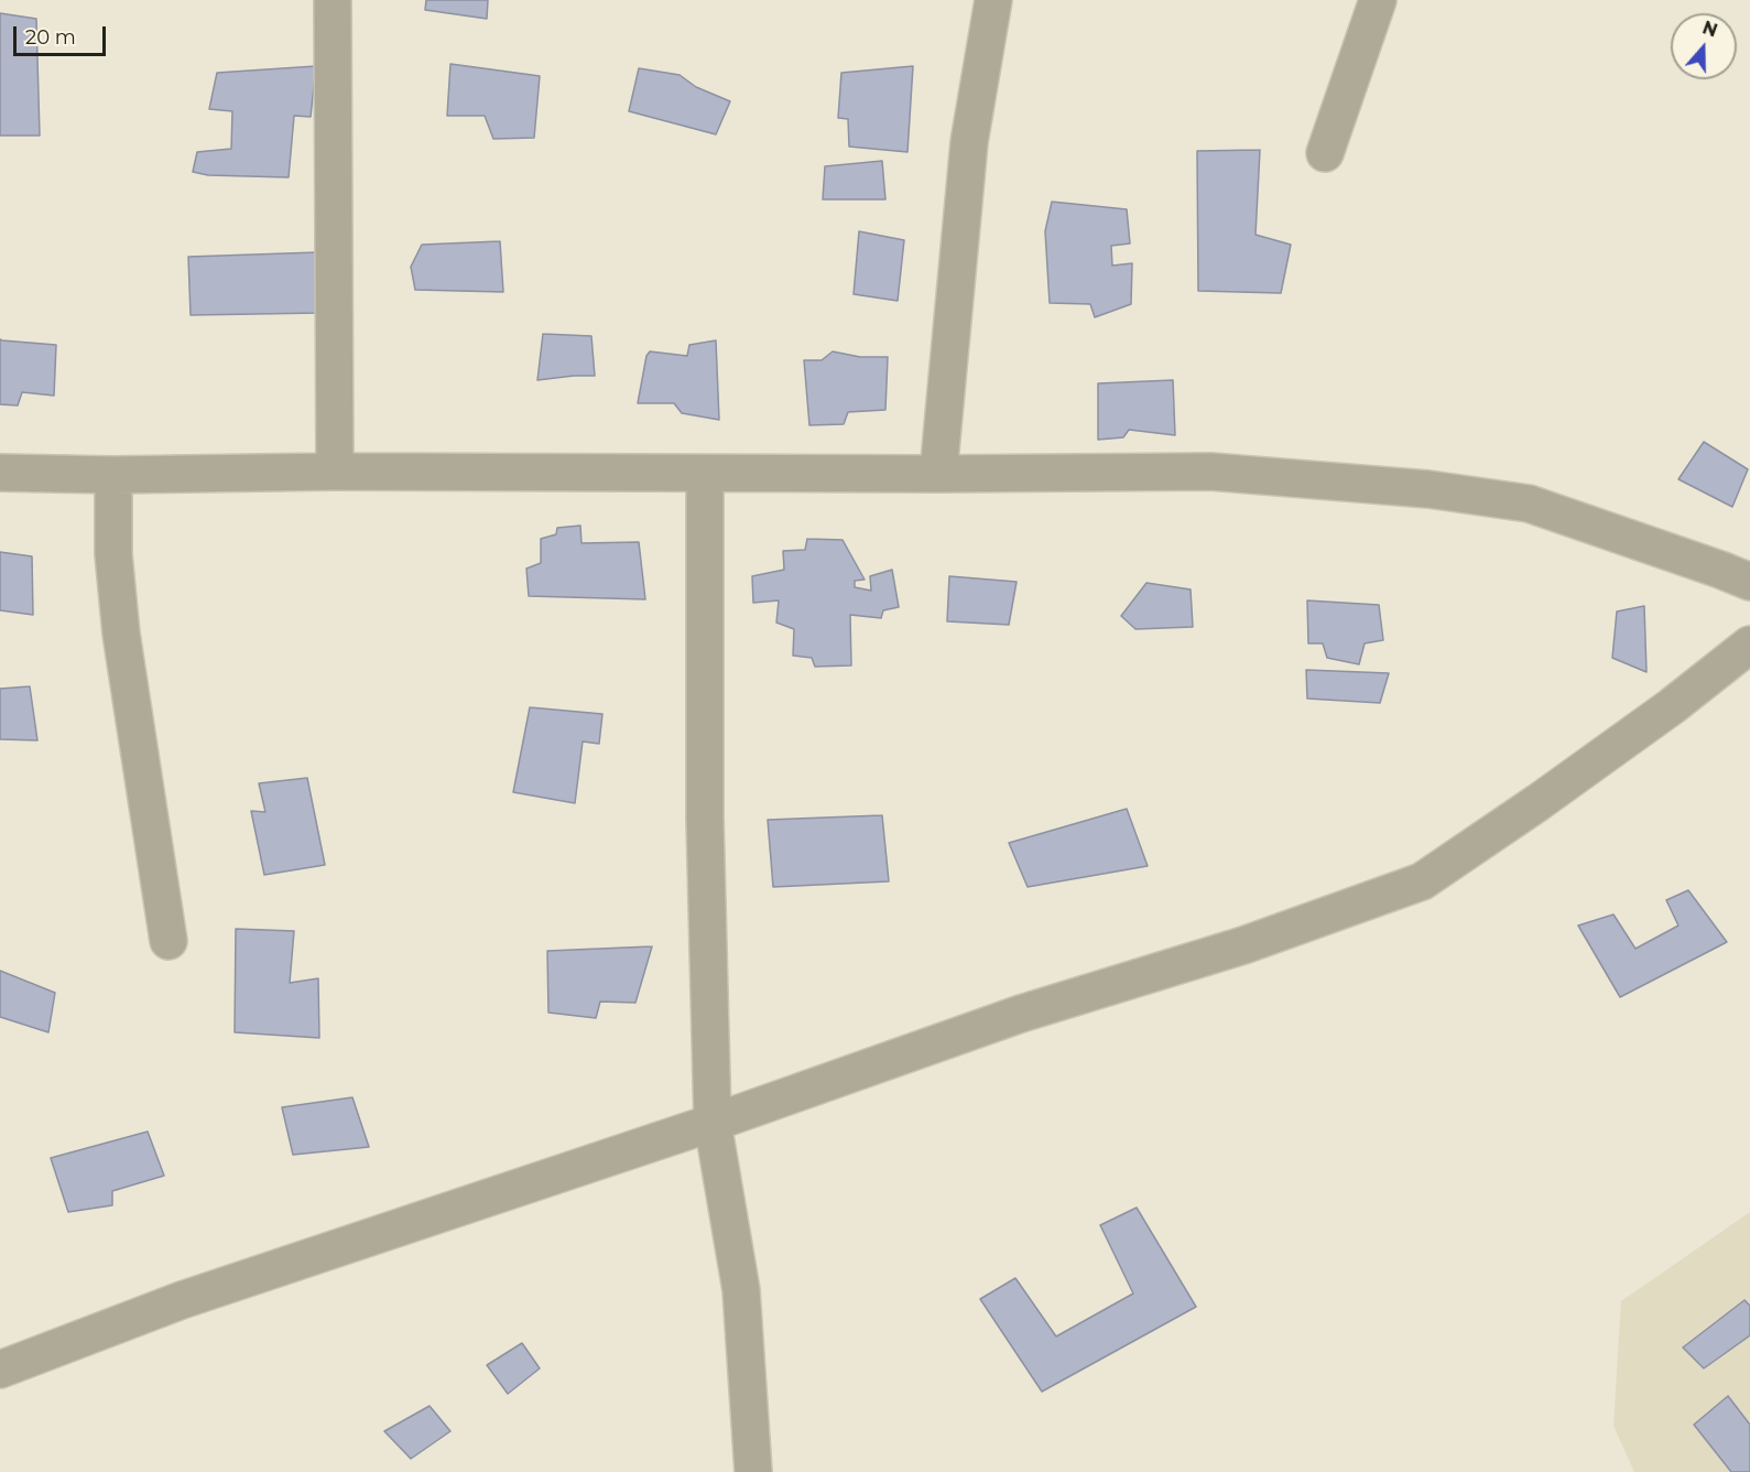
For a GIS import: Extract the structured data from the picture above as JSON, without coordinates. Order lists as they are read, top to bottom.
{
  "scale_bar": "20 m",
  "north": "top"
}
